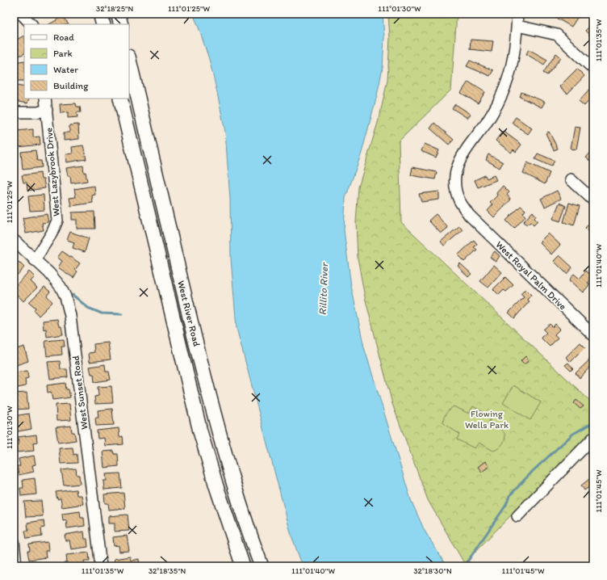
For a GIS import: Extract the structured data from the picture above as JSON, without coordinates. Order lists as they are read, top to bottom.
{
  "streets": {
    "main road": ["West River Road"],
    "street": ["West Lazybrook Drive", "West Royal Palm Drive", "West Sunset Road"]
  },
  "crossings": [
    ["West Lazybrook Drive", "West Sunset Road"]
  ],
  "water": ["Rillito River"],
  "parks": ["Flowing Wells Park"],
  "legend": [
    "Road",
    "Park",
    "Water",
    "Building"
  ],
  "coordinates": [
    "32°18'25\"N",
    "111°01'25\"W",
    "111°01'30\"W",
    "111°01'35\"W",
    "111°01'40\"W",
    "111°01'45\"W",
    "32°18'35\"N",
    "32°18'30\"N"
  ]
}
